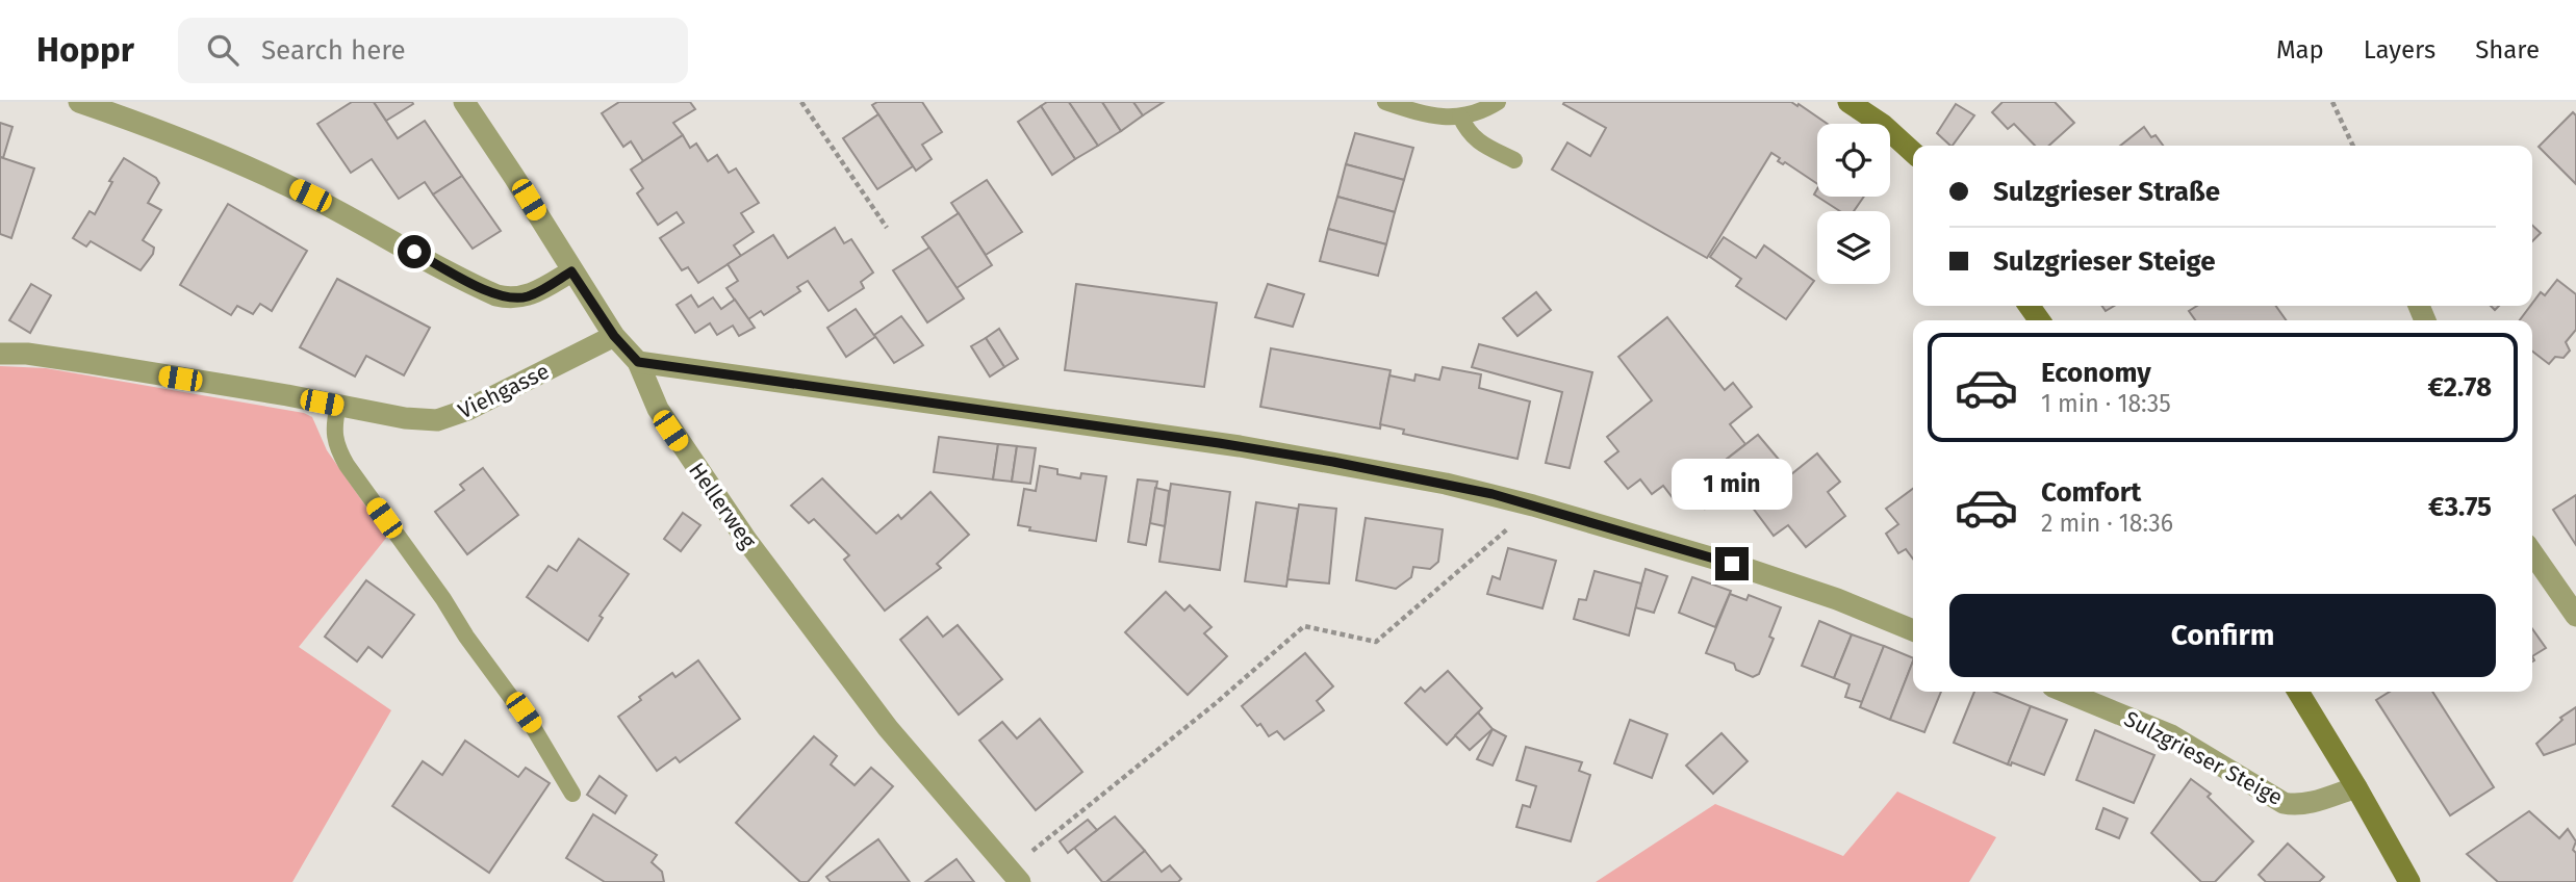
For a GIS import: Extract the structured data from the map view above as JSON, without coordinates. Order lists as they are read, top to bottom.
{
  "streets": {
    "street": ["Viehgasse", "Hellerweg", "Sulzgrieser Steige"]
  },
  "crossings": [
    ["Viehgasse", "Hellerweg"]
  ],
  "page": {
    "header": "Hoppr",
    "search": "Search here",
    "nav": ["Map", "Layers", "Share"],
    "banner": ["Sulzgrieser Straße", "Sulzgrieser Steige"],
    "list": [
      {
        "name": "Economy",
        "note": "1 min · 18:35",
        "value": "€2.78"
      },
      {
        "name": "Comfort",
        "note": "2 min · 18:36",
        "value": "€3.75"
      }
    ],
    "bubble": "1 min",
    "buttons": "Confirm"
  }
}
